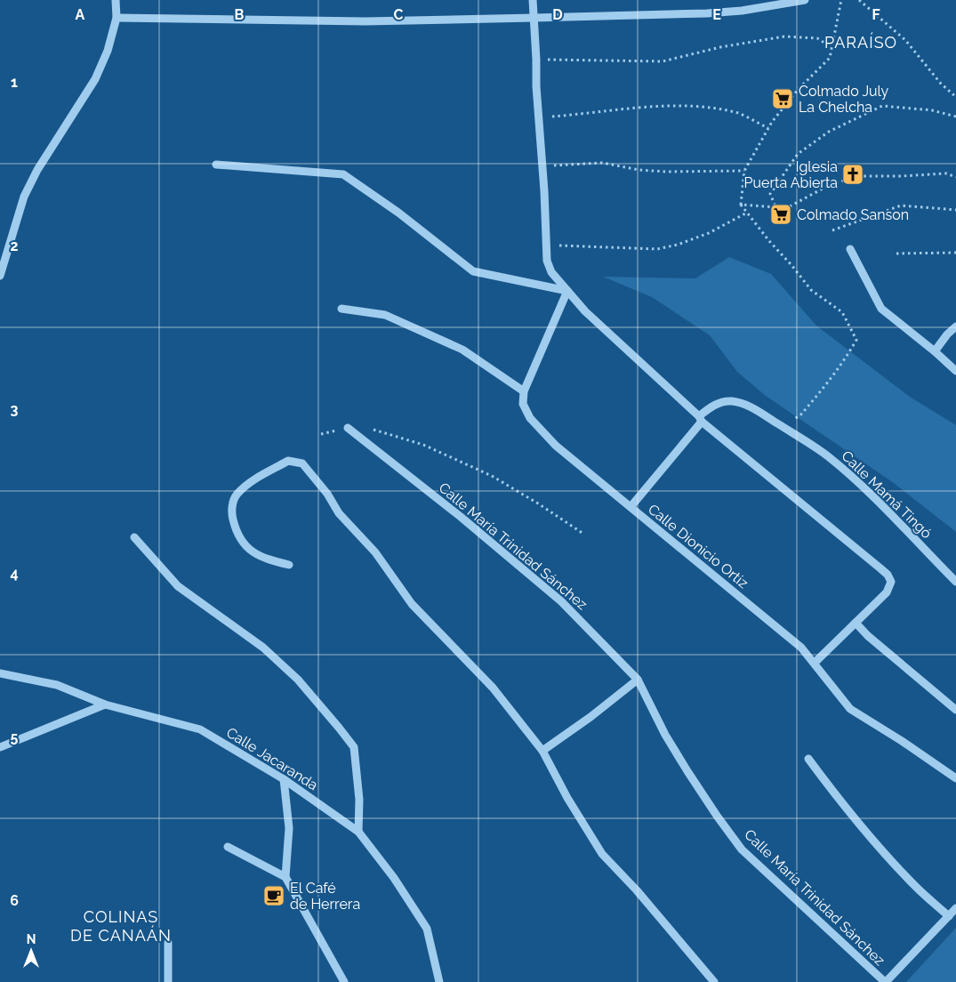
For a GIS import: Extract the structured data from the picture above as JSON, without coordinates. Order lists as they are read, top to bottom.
{
  "streets": {
    "street": [
      "Calle Mamá Tingó",
      "Calle María Trinidad Sánchez",
      "Calle Dionicio Ortiz",
      "Calle Jacaranda"
    ]
  },
  "crossings": [
    ["Calle Mamá Tingó", "Calle Dionicio Ortiz"]
  ],
  "districts": ["PARAÍSO", "COLINAS DE CANAÁN"],
  "places": {
    "supermarket": ["Colmado July La Chelcha", "Colmado Sanson"],
    "church": ["Iglesia Puerta Abierta"],
    "cafe": ["El Café de Herrera"]
  },
  "north": "top",
  "grid": {
    "columns": [
      "A",
      "B",
      "C",
      "D",
      "E",
      "F"
    ],
    "rows": [
      "1",
      "2",
      "3",
      "4",
      "5",
      "6"
    ]
  }
}
